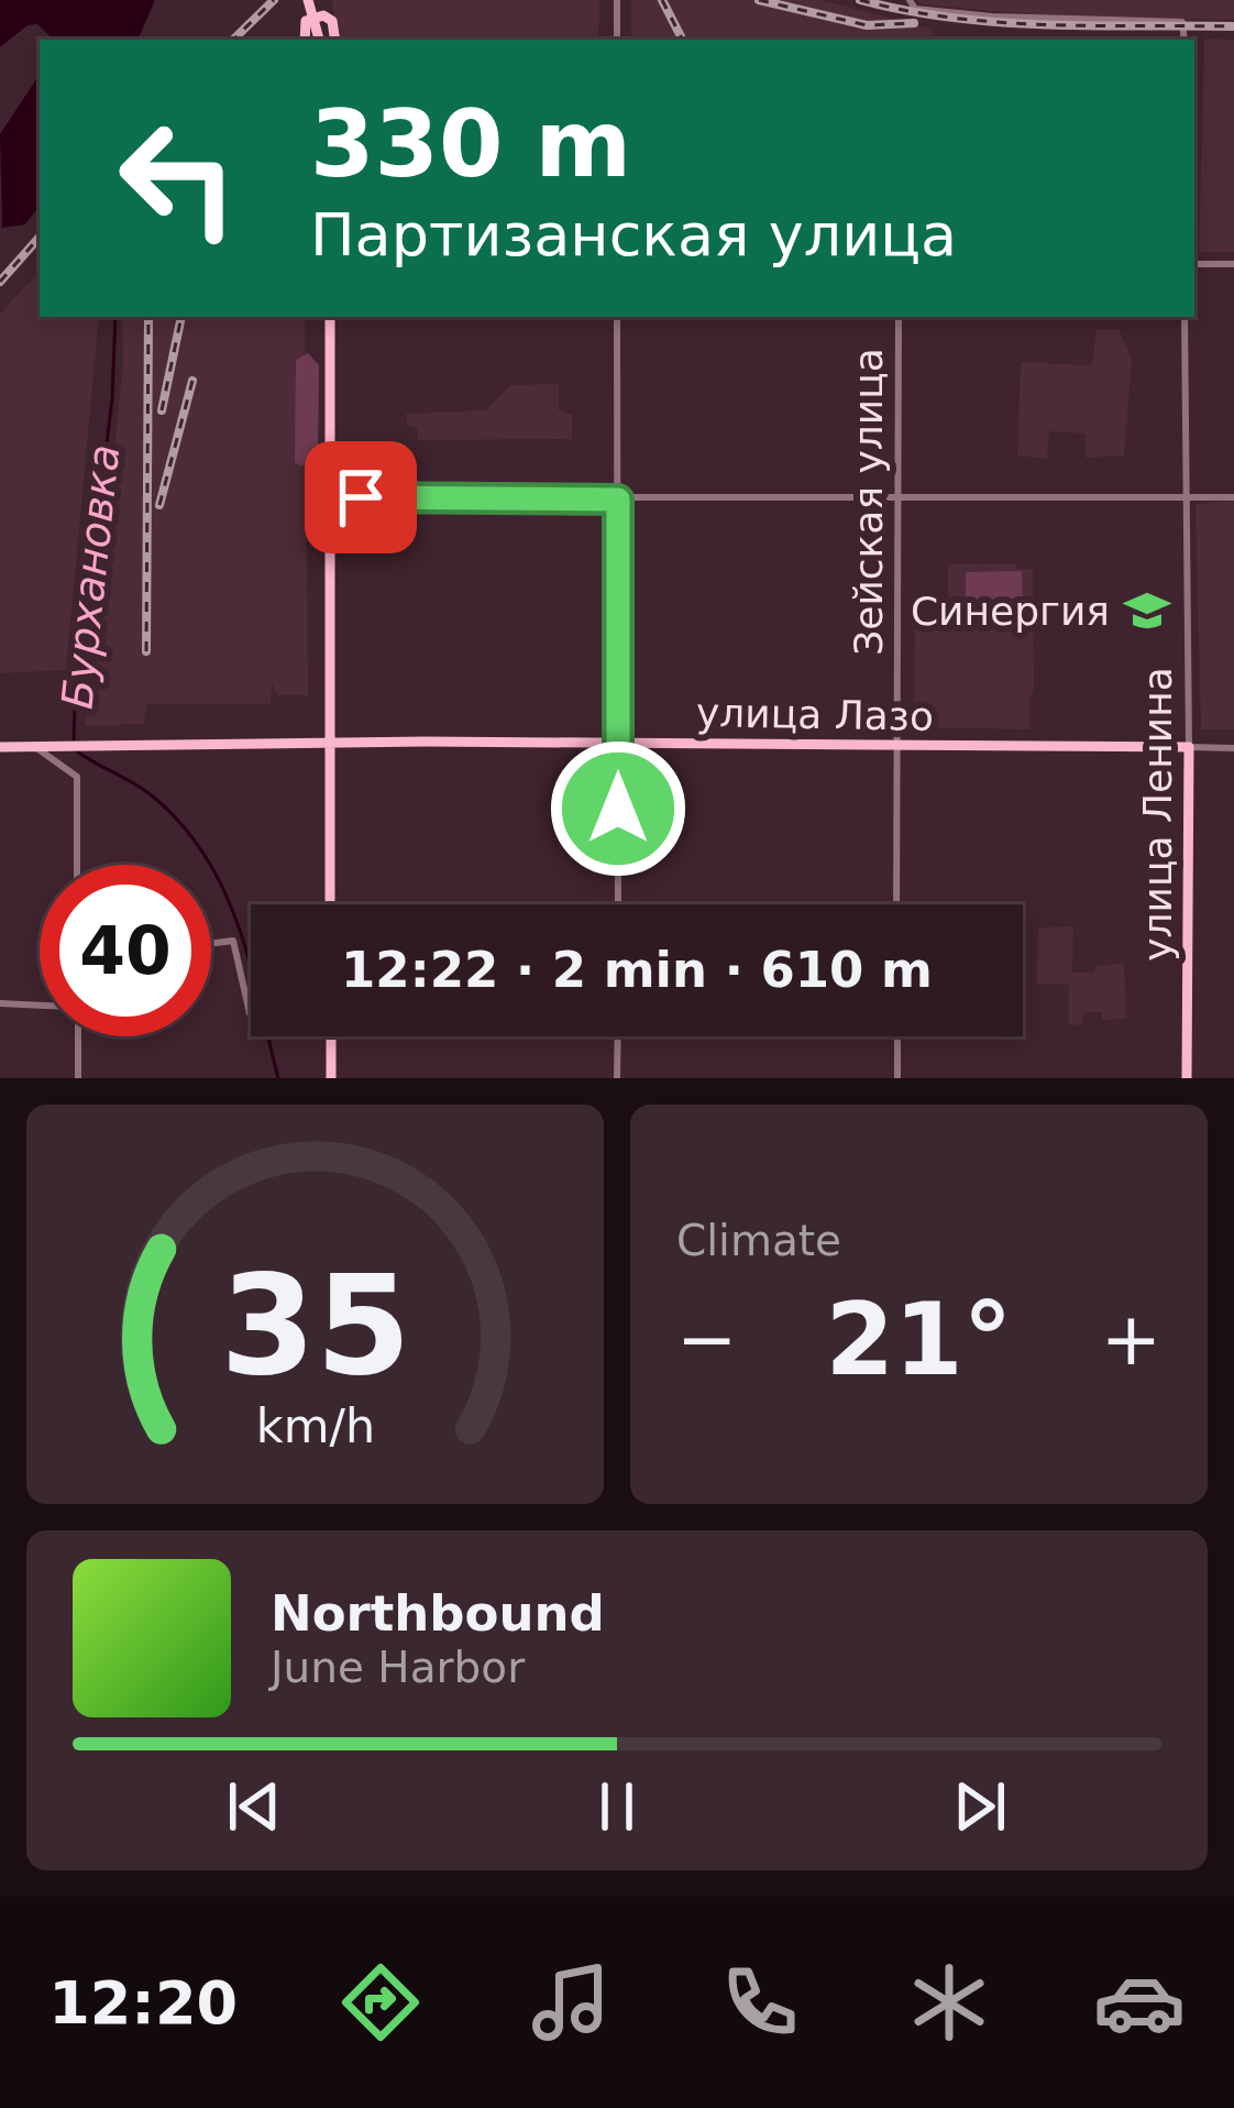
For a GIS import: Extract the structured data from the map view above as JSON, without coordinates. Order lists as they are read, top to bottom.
{
  "streets": {
    "main road": ["улица Лазо", "улица Ленина"],
    "street": ["Зейская улица"]
  },
  "crossings": [
    ["Зейская улица", "улица Лазо"],
    ["улица Лазо", "улица Ленина"]
  ],
  "water": ["Бурхановка"],
  "places": {
    "school or university": ["Синергия"]
  },
  "page": {
    "turn": ["330 m", "Партизанская улица"],
    "limit": "40",
    "trip": "12:22 · 2 min · 610 m",
    "tile": "Climate",
    "heat": ["−", "21°", "+"],
    "song": ["Northbound", "June Harbor"],
    "tabs": "12:20",
    "gauge": ["35", "km/h"]
  }
}
